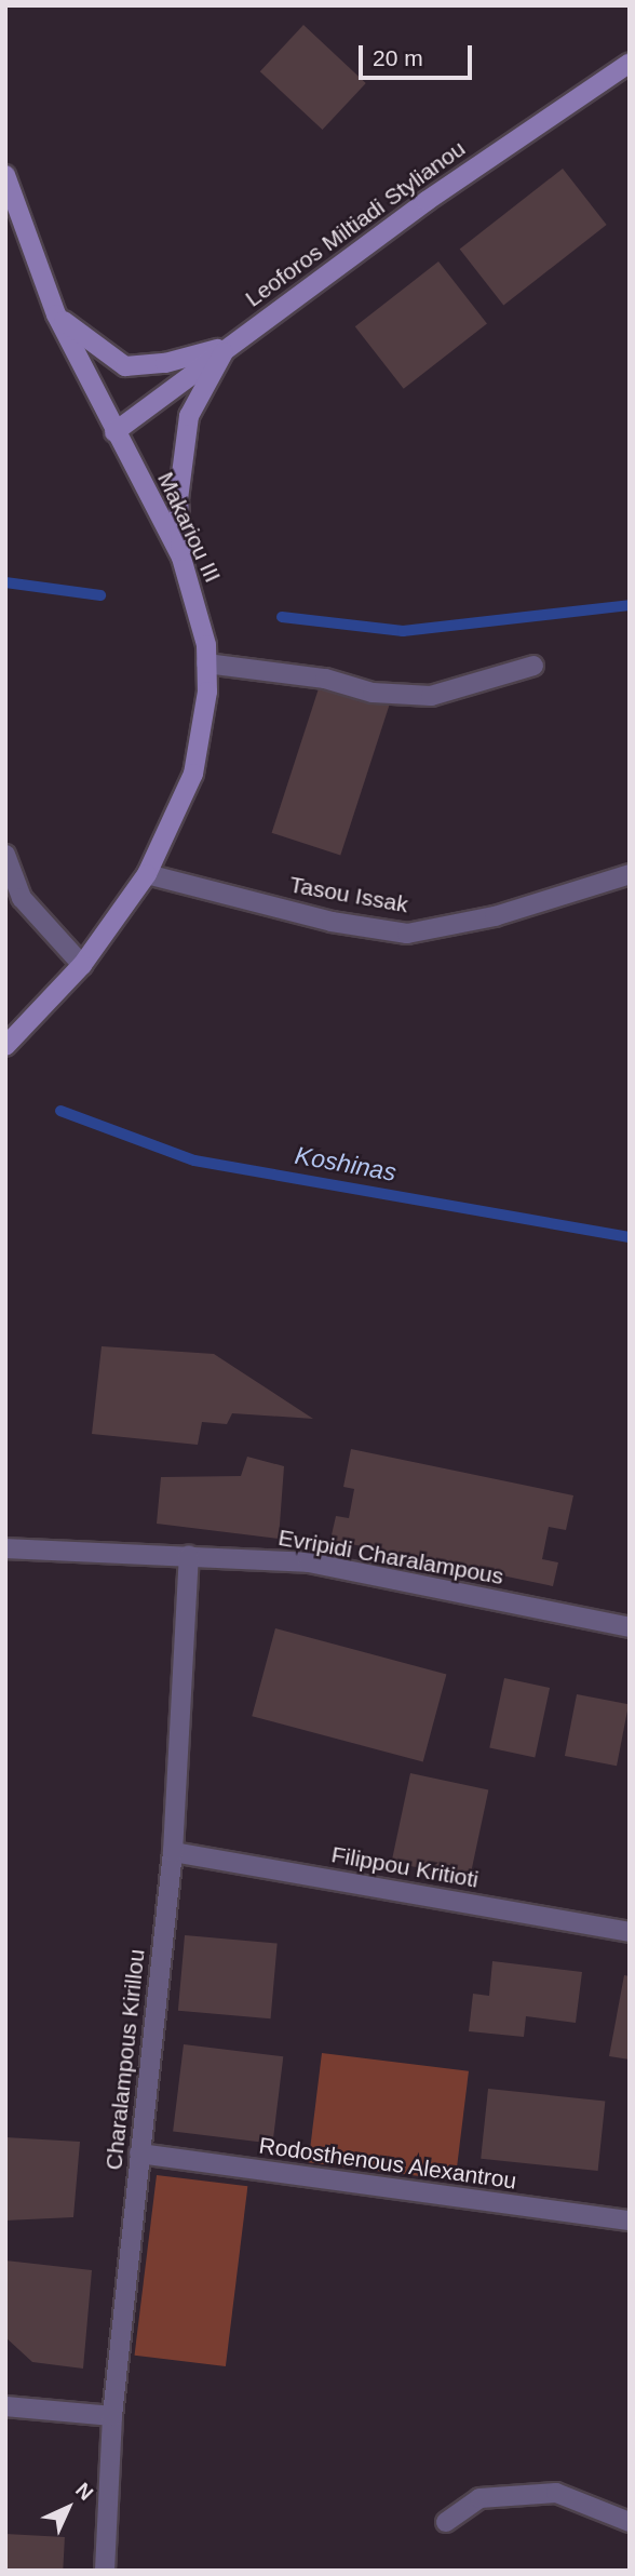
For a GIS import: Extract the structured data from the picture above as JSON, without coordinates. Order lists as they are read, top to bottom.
{
  "streets": {
    "main road": ["Leoforos Miltiadi Stylianou", "Makariou III"],
    "street": [
      "Tasou Issak",
      "Evripidi Charalampous",
      "Filippou Kritioti",
      "Charalampous Kirillou",
      "Rodosthenous Alexantrou"
    ]
  },
  "crossings": [
    ["Leoforos Miltiadi Stylianou", "Makariou III"],
    ["Makariou III", "Tasou Issak"],
    ["Evripidi Charalampous", "Charalampous Kirillou"],
    ["Filippou Kritioti", "Charalampous Kirillou"],
    ["Charalampous Kirillou", "Rodosthenous Alexantrou"]
  ],
  "water": ["Koshinas"],
  "scale_bar": "20 m",
  "north": "top right"
}
